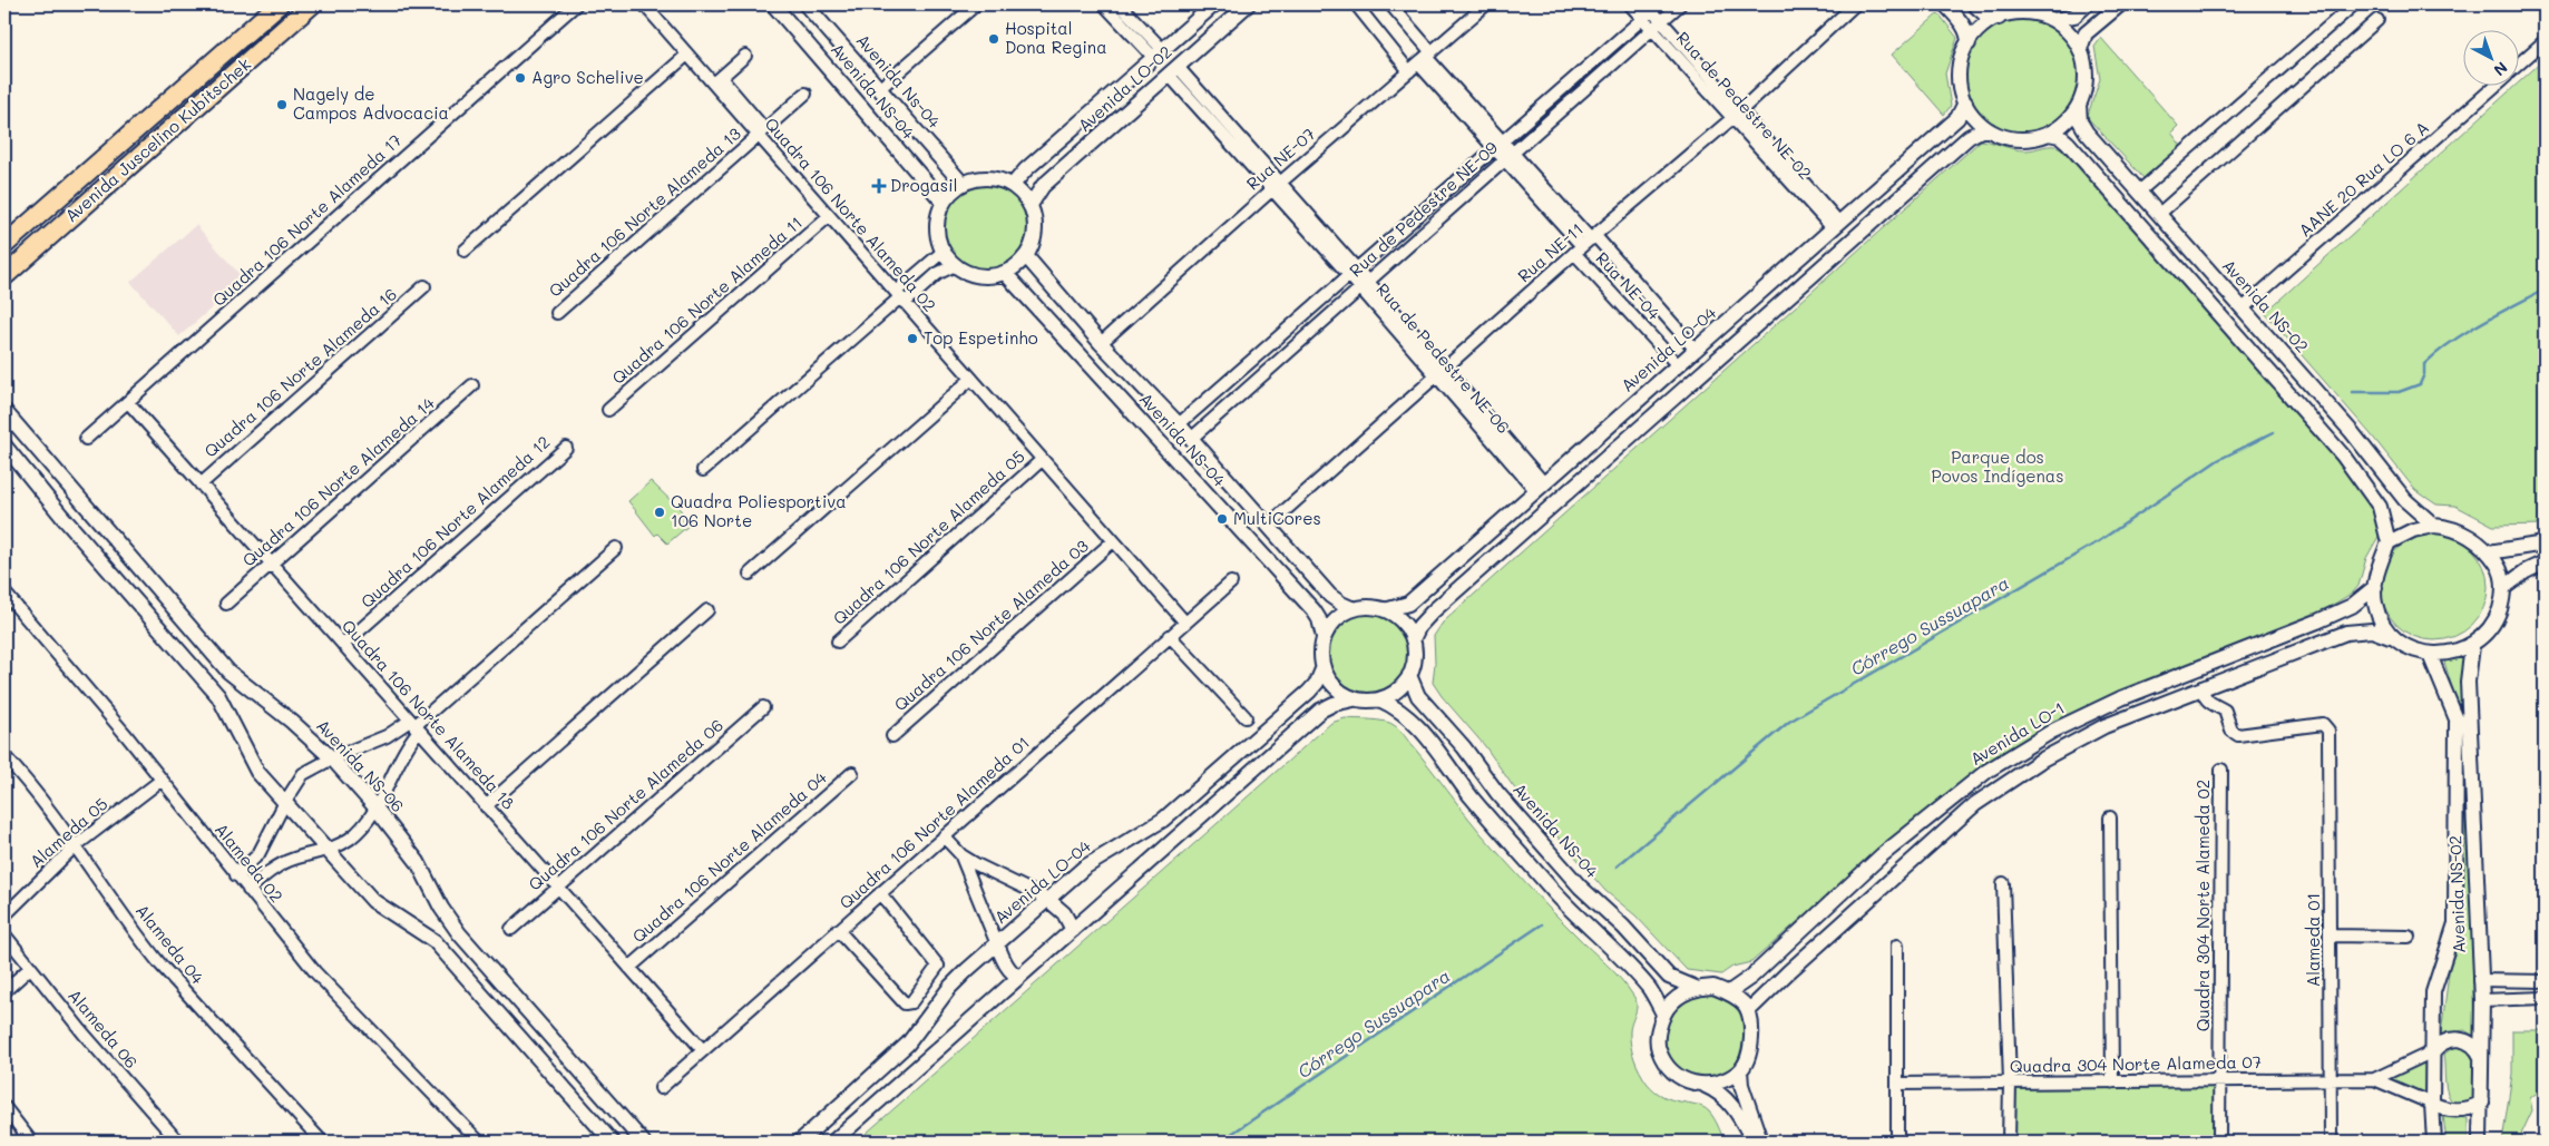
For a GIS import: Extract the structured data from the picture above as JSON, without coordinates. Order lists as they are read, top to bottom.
{
  "streets": {
    "main road": ["Avenida Juscelino Kubitschek"],
    "street": [
      "Avenida Ns-04",
      "Avenida LO-02",
      "Avenida NS-04",
      "Rua de Pedestre NE-02",
      "Rua NE-07",
      "AANE 20 Rua LO 6 A",
      "Rua de Pedestre NE-09",
      "Quadra 106 Norte Alameda 13",
      "Quadra 106 Norte Alameda 02",
      "Quadra 106 Norte Alameda 17",
      "Rua NE-11",
      "Rua NE-04",
      "Quadra 106 Norte Alameda 11",
      "Avenida NS-02",
      "Avenida LO-04",
      "Rua de Pedestre NE-06",
      "Quadra 106 Norte Alameda 16",
      "Quadra 106 Norte Alameda 14",
      "Quadra 106 Norte Alameda 12",
      "Quadra 106 Norte Alameda 05",
      "Quadra 106 Norte Alameda 03",
      "Quadra 106 Norte Alameda 18",
      "Avenida LO-1",
      "Avenida NS-06",
      "Quadra 106 Norte Alameda 06",
      "Quadra 106 Norte Alameda 01",
      "Alameda 05",
      "Quadra 106 Norte Alameda 04",
      "Alameda 02",
      "Quadra 304 Norte Alameda 02",
      "Alameda 01",
      "Alameda 04",
      "Alameda 06",
      "Quadra 304 Norte Alameda 07"
    ]
  },
  "crossings": [
    ["Avenida Ns-04", "Avenida LO-02"],
    ["Avenida Ns-04", "Avenida NS-04"],
    ["Avenida LO-02", "Avenida NS-04"],
    ["Avenida LO-02", "Rua de Pedestre NE-06"],
    ["Avenida NS-04", "Rua NE-07"],
    ["Avenida NS-04", "Rua de Pedestre NE-09"],
    ["Avenida NS-04", "Rua NE-11"],
    ["Avenida NS-04", "Avenida LO-04"],
    ["Avenida NS-04", "Avenida LO-1"],
    ["Rua de Pedestre NE-02", "Rua de Pedestre NE-09"],
    ["Rua de Pedestre NE-02", "Rua NE-11"],
    ["Rua de Pedestre NE-02", "Avenida LO-04"],
    ["Rua NE-07", "Rua de Pedestre NE-06"],
    ["AANE 20 Rua LO 6 A", "Avenida NS-02"],
    ["Rua de Pedestre NE-09", "Rua de Pedestre NE-06"],
    ["Quadra 106 Norte Alameda 13", "Quadra 106 Norte Alameda 02"],
    ["Quadra 106 Norte Alameda 02", "Quadra 106 Norte Alameda 11"],
    ["Quadra 106 Norte Alameda 02", "Quadra 106 Norte Alameda 05"],
    ["Quadra 106 Norte Alameda 02", "Quadra 106 Norte Alameda 03"],
    ["Quadra 106 Norte Alameda 02", "Quadra 106 Norte Alameda 01"],
    ["Quadra 106 Norte Alameda 17", "Quadra 106 Norte Alameda 18"],
    ["Rua NE-11", "Rua NE-04"],
    ["Rua NE-11", "Rua de Pedestre NE-06"],
    ["Rua NE-04", "Avenida LO-04"],
    ["Avenida NS-02", "Avenida LO-04"],
    ["Avenida NS-02", "Avenida LO-1"],
    ["Avenida NS-02", "Quadra 304 Norte Alameda 07"],
    ["Avenida LO-04", "Rua de Pedestre NE-06"],
    ["Quadra 106 Norte Alameda 16", "Quadra 106 Norte Alameda 18"],
    ["Quadra 106 Norte Alameda 14", "Quadra 106 Norte Alameda 18"],
    ["Quadra 106 Norte Alameda 12", "Quadra 106 Norte Alameda 18"],
    ["Quadra 106 Norte Alameda 18", "Quadra 106 Norte Alameda 06"],
    ["Quadra 106 Norte Alameda 18", "Quadra 106 Norte Alameda 01"],
    ["Quadra 106 Norte Alameda 18", "Quadra 106 Norte Alameda 04"],
    ["Avenida LO-1", "Alameda 01"],
    ["Alameda 05", "Alameda 02"],
    ["Alameda 05", "Alameda 04"],
    ["Quadra 304 Norte Alameda 02", "Quadra 304 Norte Alameda 07"],
    ["Alameda 01", "Quadra 304 Norte Alameda 07"]
  ],
  "water": ["Córrego Sussuapara"],
  "parks": ["Parque dos Povos Indígenas"],
  "places": {
    "other": [
      "Hospital Dona Regina",
      "Agro Schelive",
      "Nagely de Campos Advocacia",
      "Top Espetinho",
      "Quadra Poliesportiva 106 Norte",
      "MultiCores"
    ],
    "health": ["Drogasil"]
  },
  "north": "bottom right"
}
